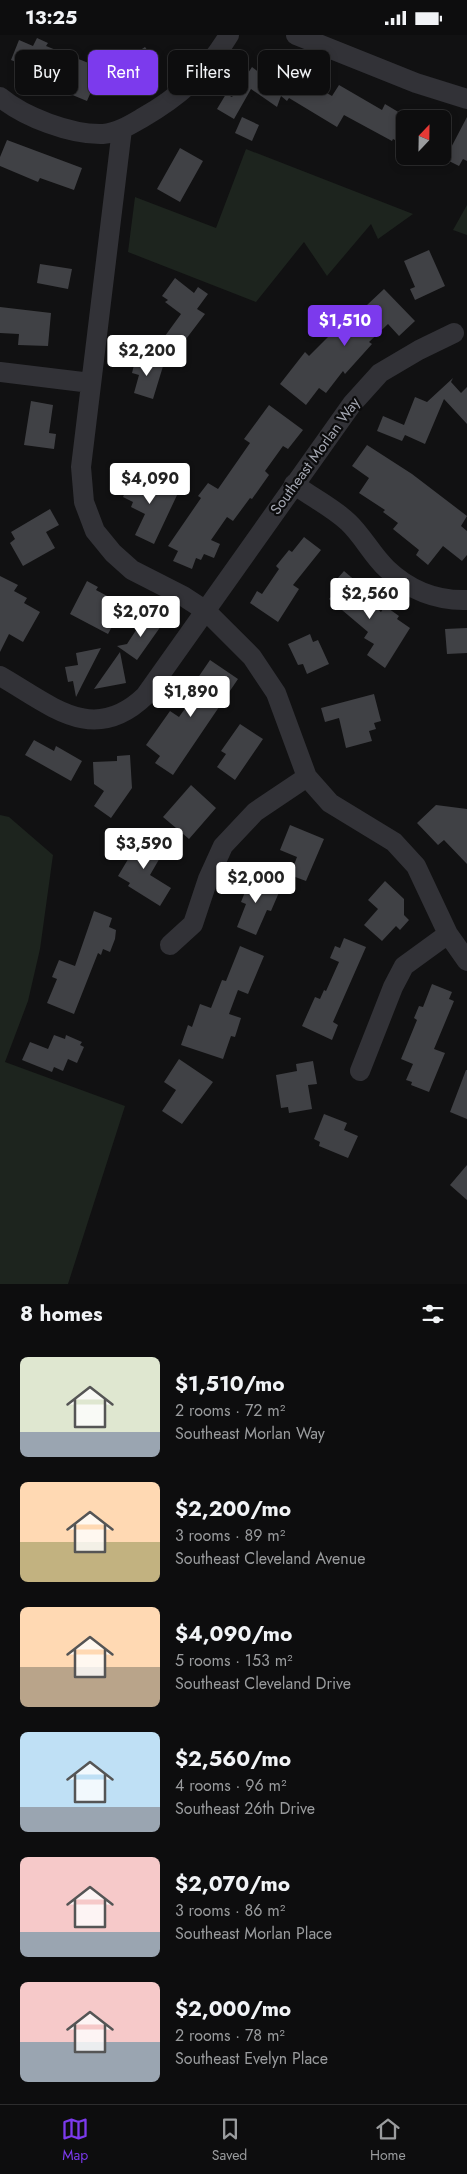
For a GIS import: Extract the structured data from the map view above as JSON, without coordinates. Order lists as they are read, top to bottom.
{
  "streets": {
    "street": ["Southeast Morlan Way"]
  },
  "north": "top",
  "page": {
    "status": "13:25",
    "chip": [
      "Buy",
      "Rent",
      "Filters",
      "New"
    ],
    "price": [
      "$1,510",
      "$2,200",
      "$4,090",
      "$2,560",
      "$2,070",
      "$1,890",
      "$3,590",
      "$2,000"
    ],
    "heading": "8 homes",
    "list": [
      {
        "name": "$1,510/mo",
        "note": "2 rooms · 72 m² · Southeast Morlan Way"
      },
      {
        "name": "$2,200/mo",
        "note": "3 rooms · 89 m² · Southeast Cleveland Avenue"
      },
      {
        "name": "$4,090/mo",
        "note": "5 rooms · 153 m² · Southeast Cleveland Drive"
      },
      {
        "name": "$2,560/mo",
        "note": "4 rooms · 96 m² · Southeast 26th Drive"
      },
      {
        "name": "$2,070/mo",
        "note": "3 rooms · 86 m² · Southeast Morlan Place"
      },
      {
        "name": "$2,000/mo",
        "note": "2 rooms · 78 m² · Southeast Evelyn Place"
      }
    ],
    "tabs": ["Map", "Saved", "Home"]
  }
}
